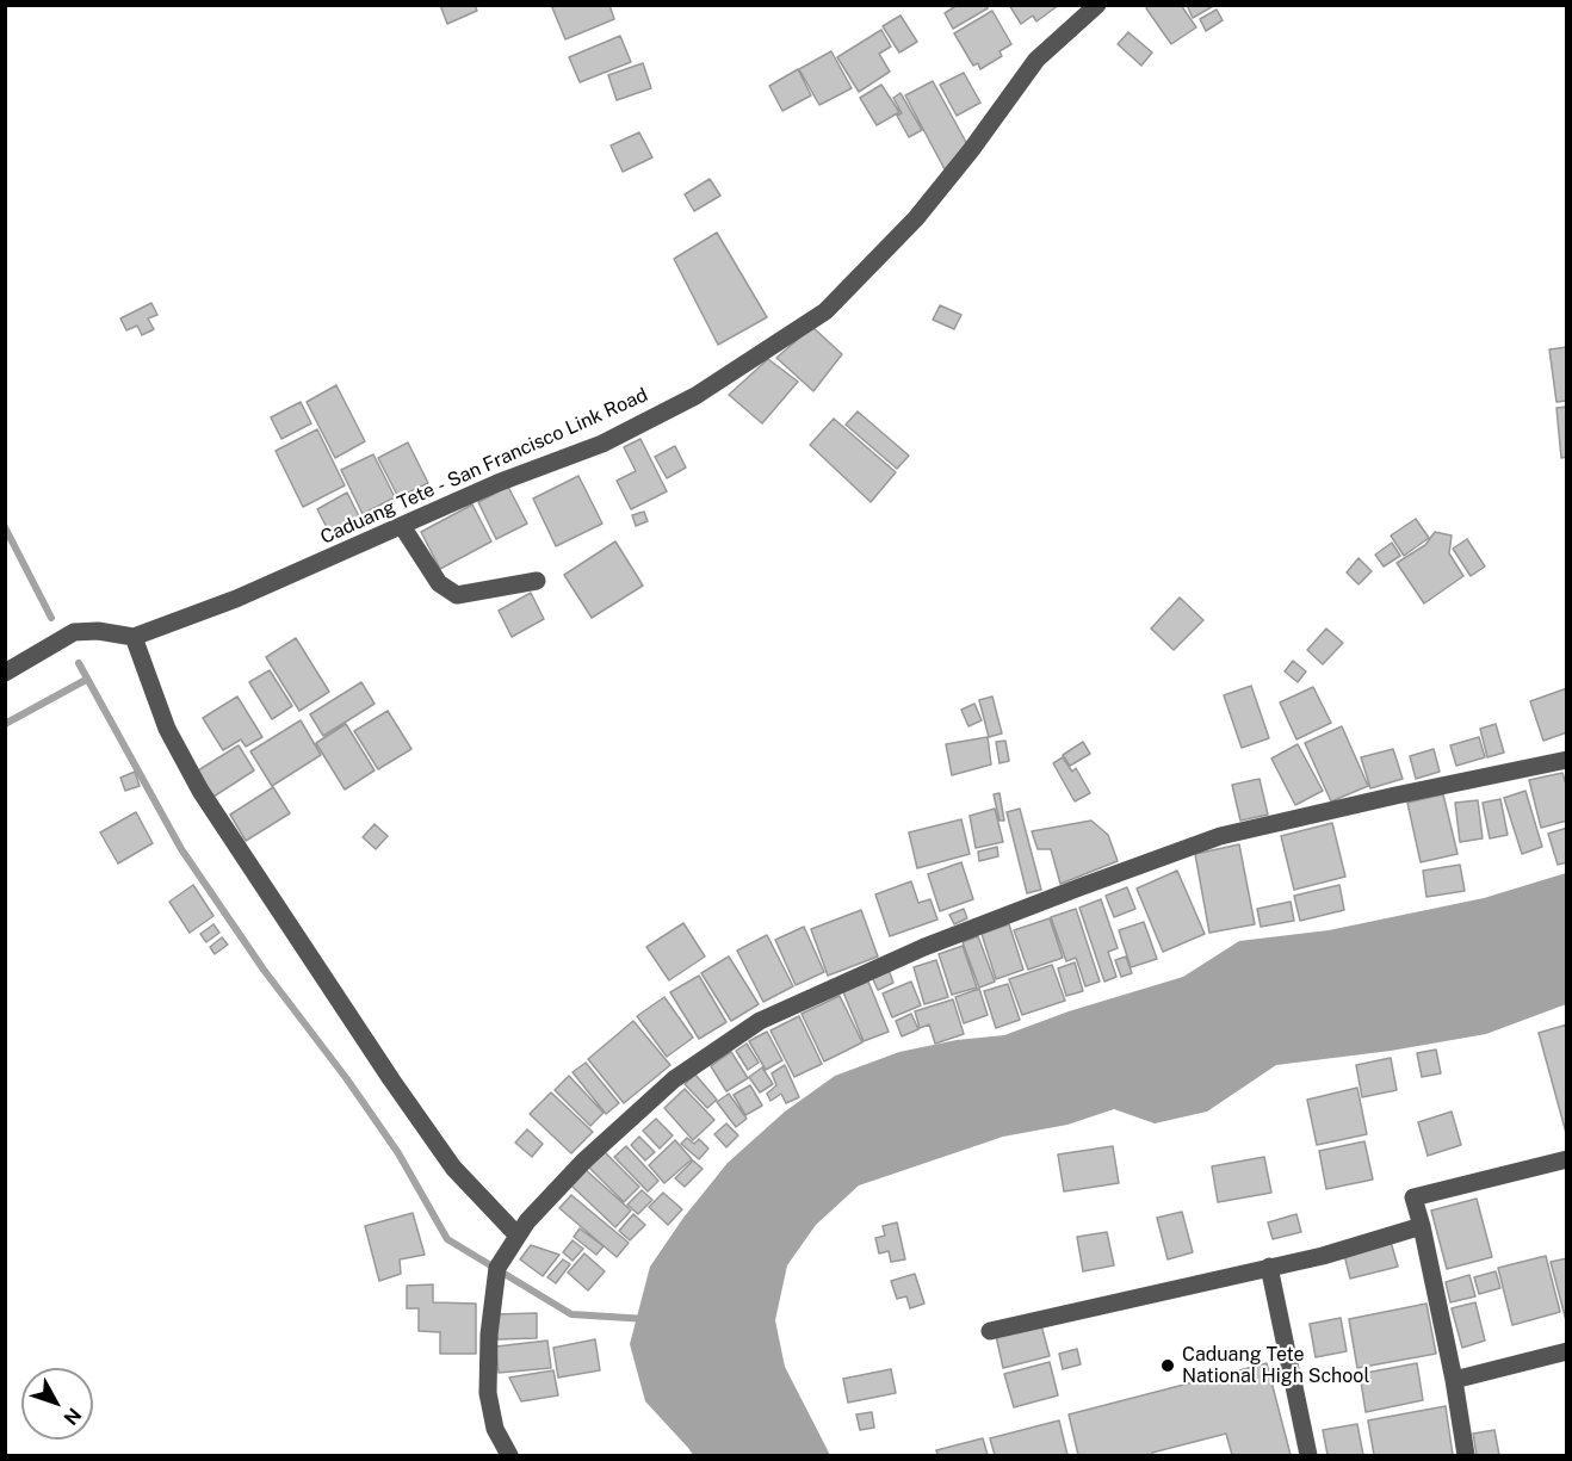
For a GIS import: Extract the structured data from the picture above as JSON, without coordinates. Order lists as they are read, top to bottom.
{
  "streets": {
    "street": ["Caduang Tete - San Francisco Link Road"]
  },
  "places": ["Caduang Tete National High School"],
  "north": "bottom right"
}
